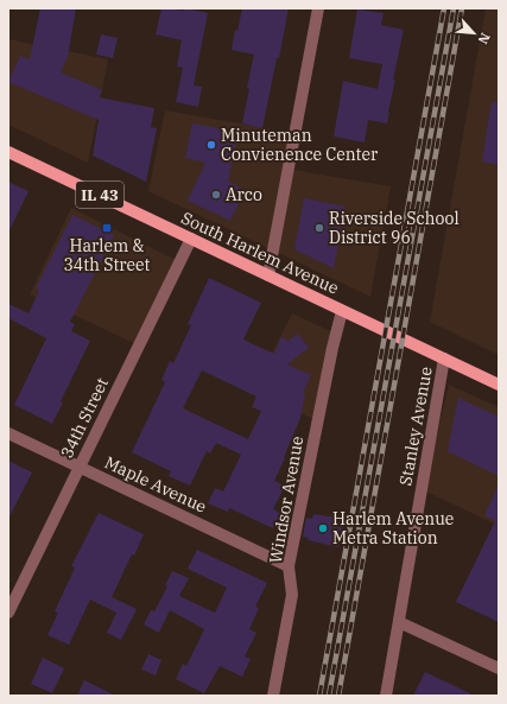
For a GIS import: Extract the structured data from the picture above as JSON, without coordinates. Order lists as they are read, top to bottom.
{
  "streets": {
    "main road": ["IL 43", "South Harlem Avenue"],
    "street": [
      "34th Street",
      "Stanley Avenue",
      "Maple Avenue",
      "Windsor Avenue"
    ]
  },
  "crossings": [
    ["South Harlem Avenue", "34th Street"],
    ["South Harlem Avenue", "Stanley Avenue"],
    ["South Harlem Avenue", "Windsor Avenue"],
    ["34th Street", "Maple Avenue"],
    ["Maple Avenue", "Windsor Avenue"]
  ],
  "places": {
    "other": [
      "Minuteman Convienence Center",
      "Arco",
      "Riverside School District 96",
      "Harlem Avenue Metra Station"
    ],
    "transit": ["Harlem & 34th Street"]
  },
  "north": "bottom right"
}
